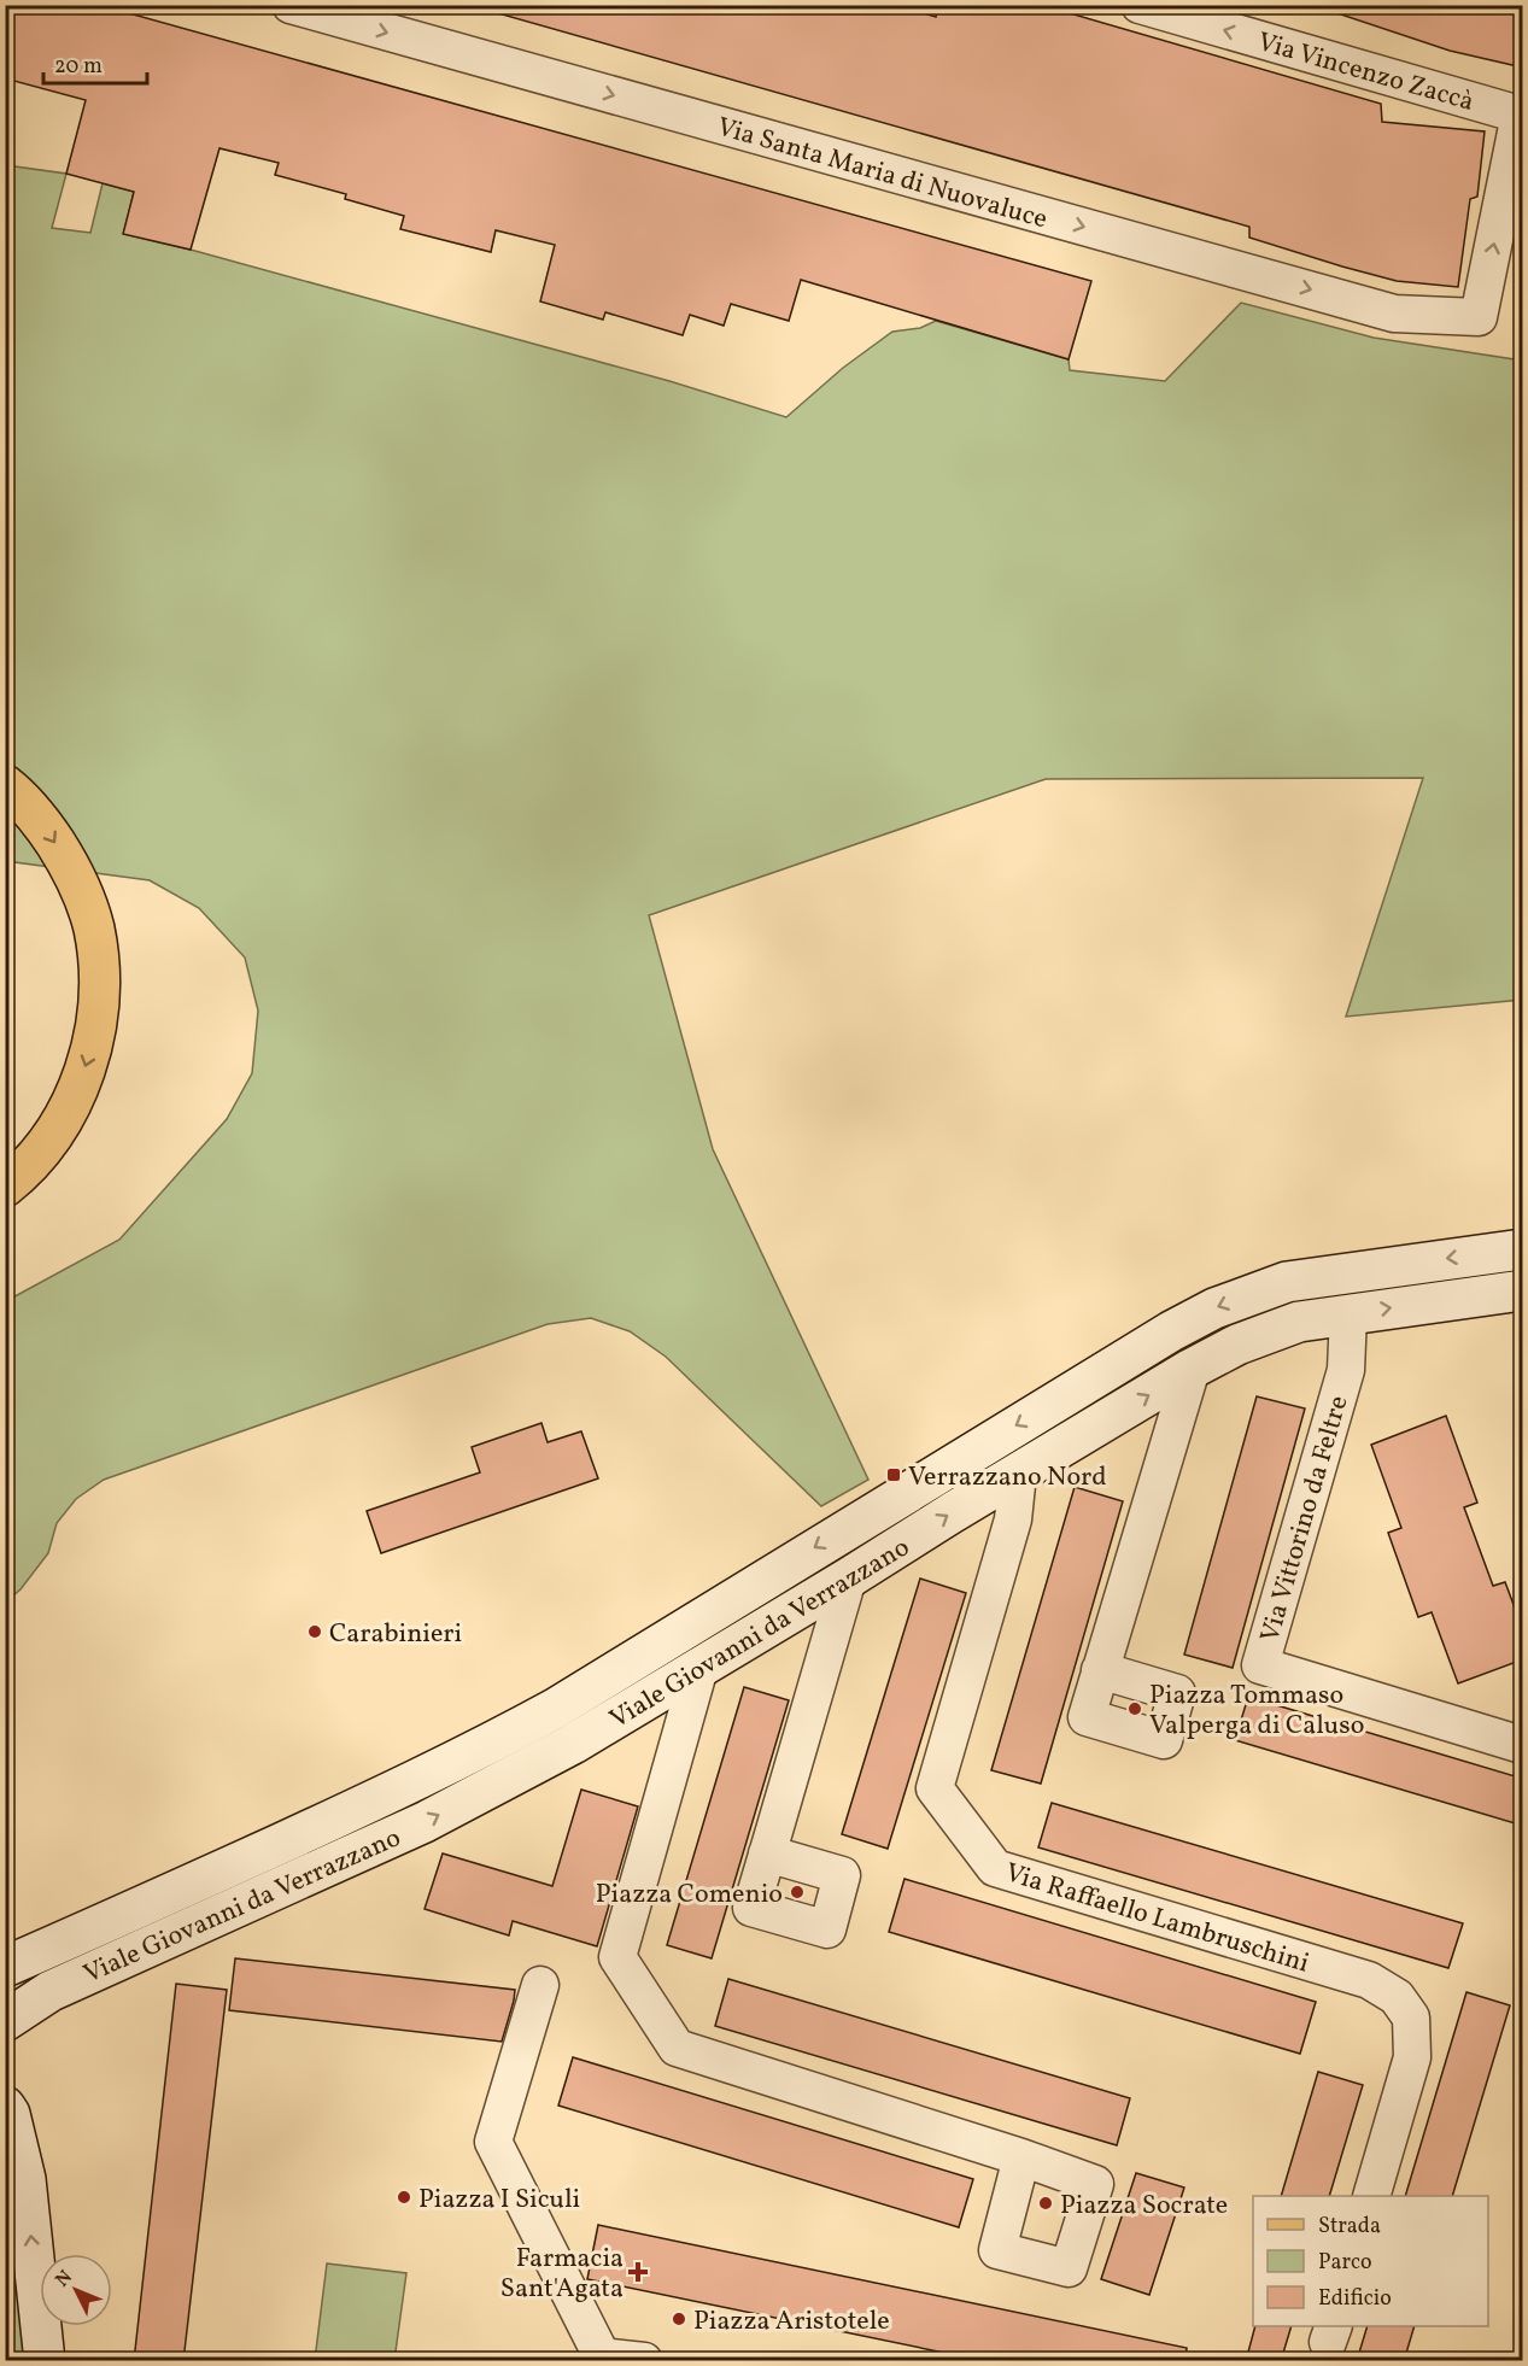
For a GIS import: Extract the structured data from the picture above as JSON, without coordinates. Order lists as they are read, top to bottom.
{
  "streets": {
    "main road": ["Viale Giovanni da Verrazzano"],
    "street": [
      "Via Vincenzo Zaccà",
      "Via Santa Maria di Nuovaluce",
      "Via Vittorino da Feltre",
      "Via Raffaello Lambruschini"
    ]
  },
  "crossings": [
    ["Via Vincenzo Zaccà", "Via Santa Maria di Nuovaluce"],
    ["Via Vittorino da Feltre", "Viale Giovanni da Verrazzano"],
    ["Viale Giovanni da Verrazzano", "Via Raffaello Lambruschini"]
  ],
  "one_way": ["Via Santa Maria di Nuovaluce"],
  "places": {
    "transit": ["Verrazzano Nord"],
    "other": [
      "Carabinieri",
      "Piazza Tommaso Valperga di Caluso",
      "Piazza Comenio",
      "Piazza I Siculi",
      "Piazza Socrate",
      "Piazza Aristotele"
    ],
    "health": ["Farmacia Sant'Agata"]
  },
  "legend": ["Strada", "Parco", "Edificio"],
  "scale_bar": "20 m",
  "north": "top left"
}
